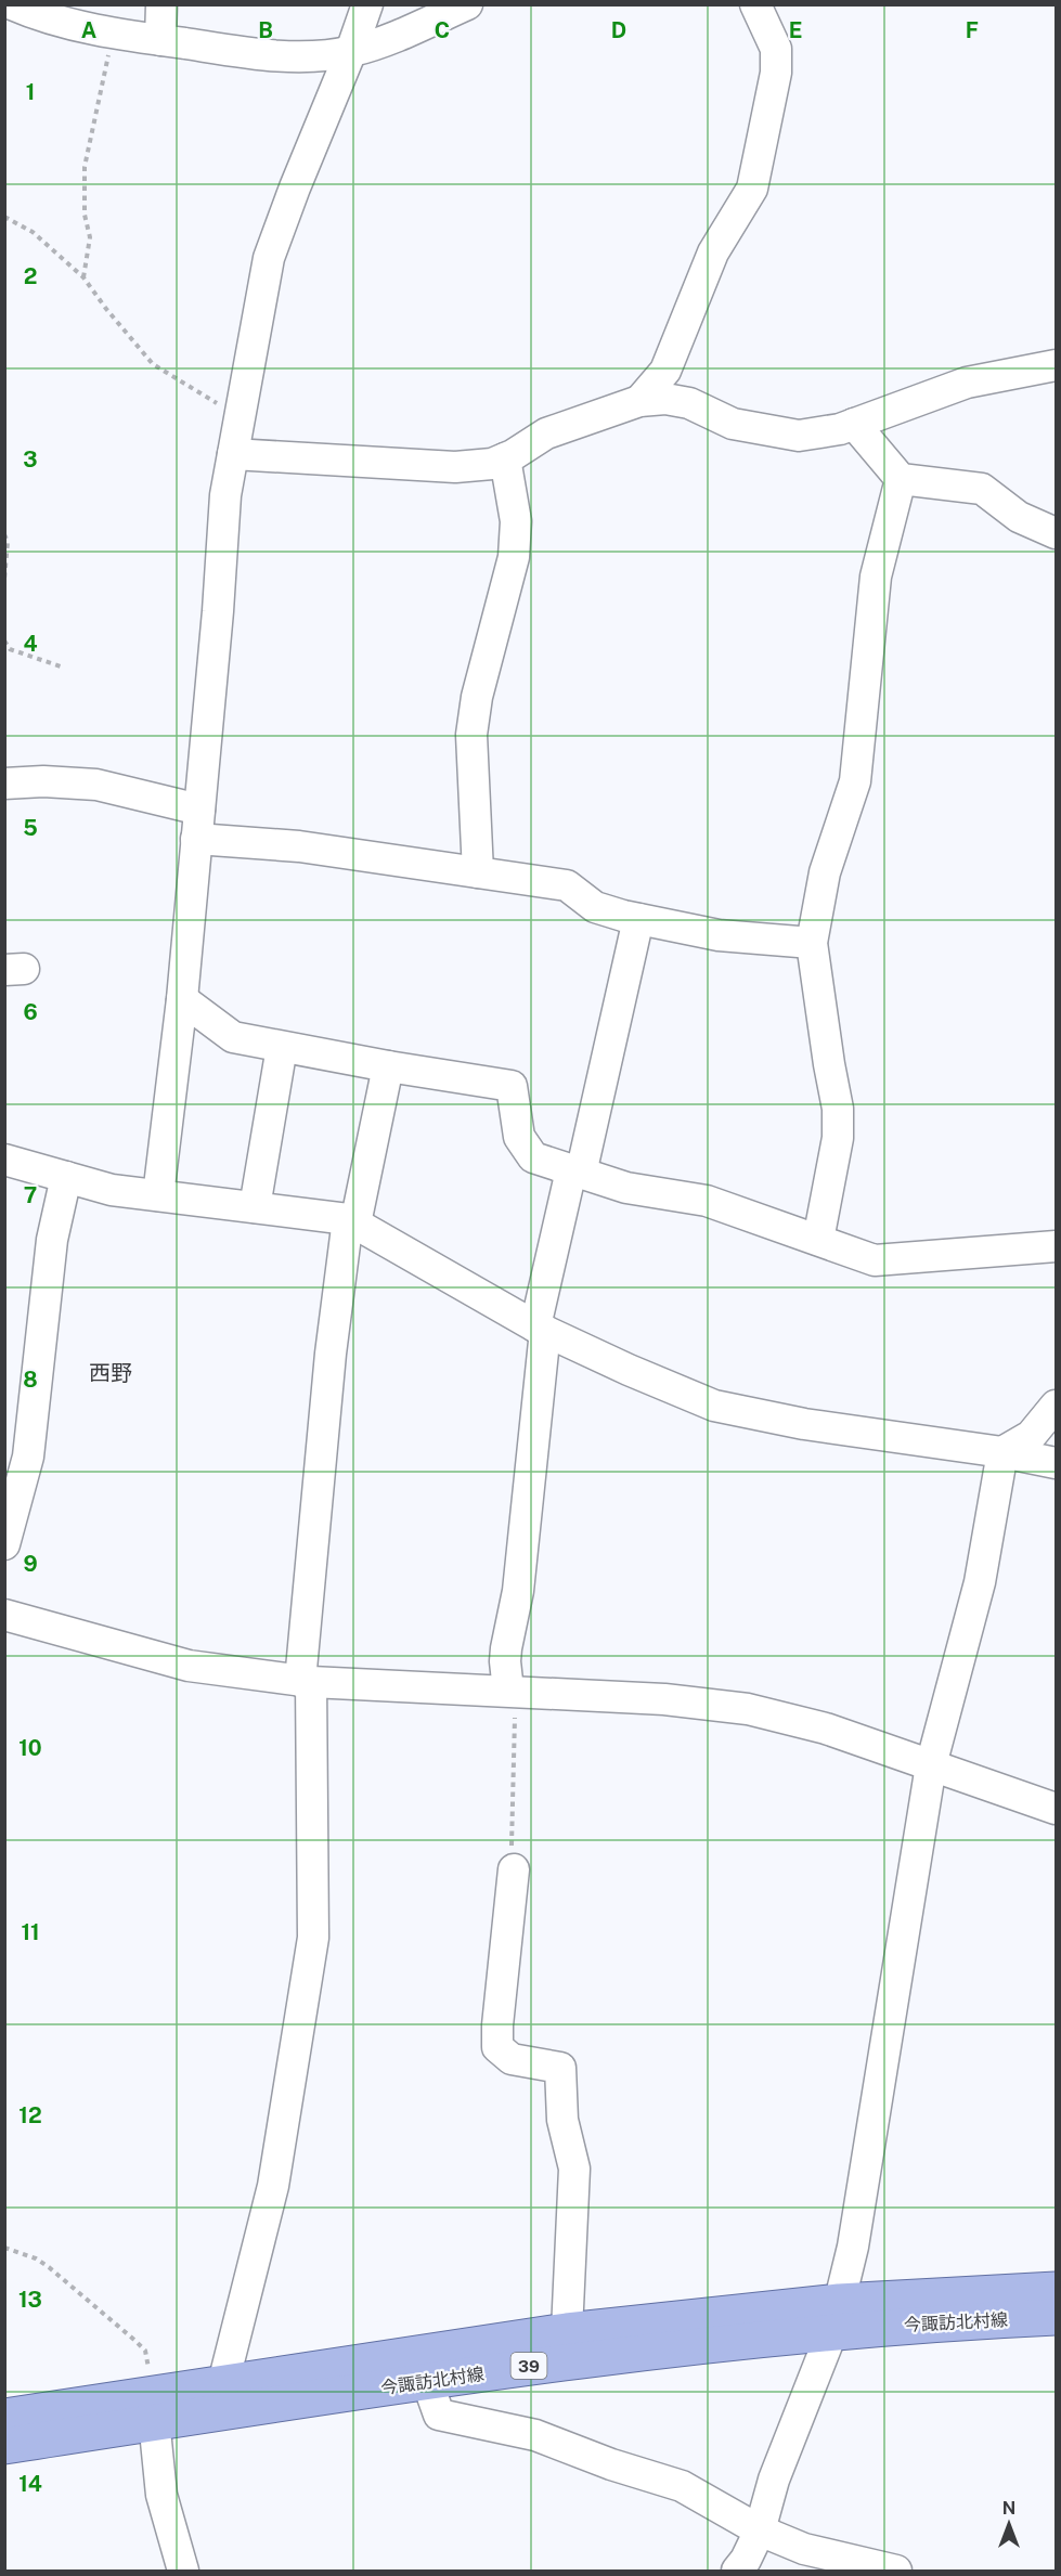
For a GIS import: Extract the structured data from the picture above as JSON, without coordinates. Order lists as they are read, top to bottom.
{
  "streets": {
    "main road": ["今諏訪北村線", "39"]
  },
  "districts": ["西野"],
  "north": "top",
  "grid": {
    "columns": [
      "A",
      "B",
      "C",
      "D",
      "E",
      "F"
    ],
    "rows": [
      "1",
      "2",
      "3",
      "4",
      "5",
      "6",
      "7",
      "8",
      "9",
      "10",
      "11",
      "12",
      "13",
      "14"
    ]
  }
}
